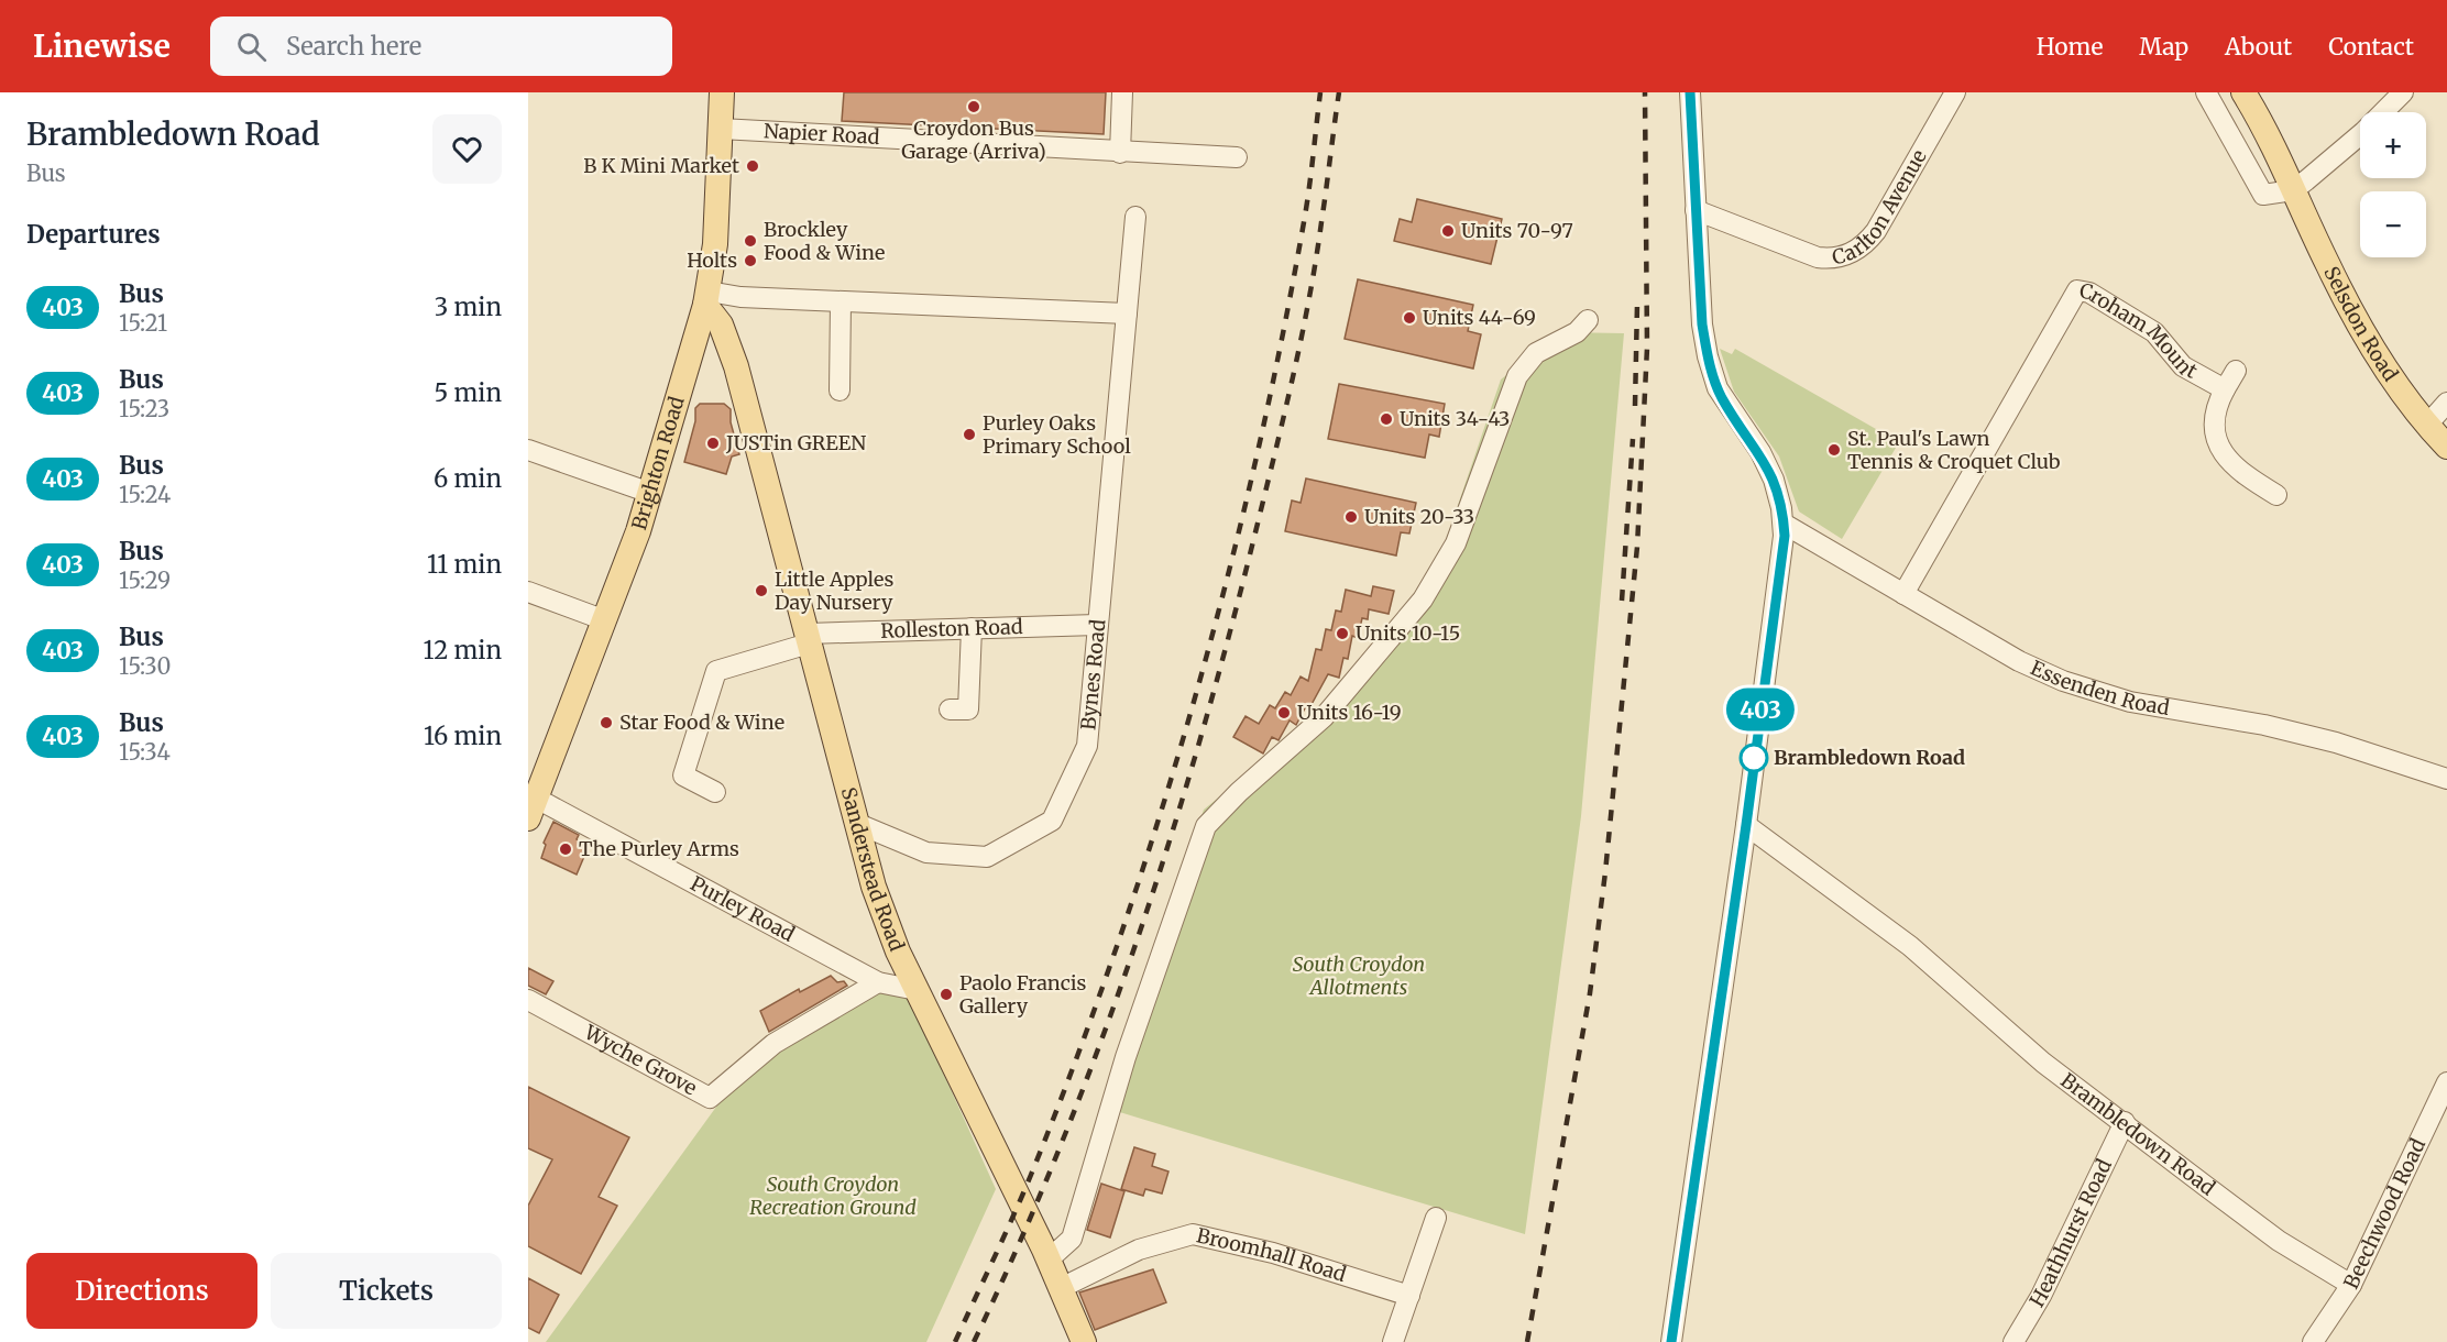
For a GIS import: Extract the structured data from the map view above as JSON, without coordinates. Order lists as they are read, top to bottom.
{
  "streets": {
    "main road": ["Selsdon Road", "Brighton Road", "Sanderstead Road"],
    "street": [
      "Napier Road",
      "Carlton Avenue",
      "Croham Mount",
      "Rolleston Road",
      "Bynes Road",
      "Essenden Road",
      "Purley Road",
      "Wyche Grove",
      "Brambledown Road",
      "Beechwood Road",
      "Heathhurst Road",
      "Broomhall Road"
    ]
  },
  "crossings": [
    ["Napier Road", "Brighton Road"],
    ["Croham Mount", "Essenden Road"],
    ["Brighton Road", "Sanderstead Road"],
    ["Brighton Road", "Purley Road"],
    ["Rolleston Road", "Bynes Road"],
    ["Rolleston Road", "Sanderstead Road"],
    ["Bynes Road", "Sanderstead Road"],
    ["Sanderstead Road", "Purley Road"],
    ["Sanderstead Road", "Broomhall Road"],
    ["Purley Road", "Wyche Grove"],
    ["Brambledown Road", "Beechwood Road"],
    ["Brambledown Road", "Heathhurst Road"]
  ],
  "parks": ["South Croydon Allotments", "South Croydon Recreation Ground"],
  "places": [
    "Croydon Bus Garage (Arriva)",
    "B K Mini Market",
    "Units 70-97",
    "Brockley Food & Wine",
    "Holts",
    "Units 44-69",
    "Units 34-43",
    "Purley Oaks Primary School",
    "JUSTin GREEN",
    "St. Paul's Lawn Tennis & Croquet Club",
    "Units 20-33",
    "Little Apples Day Nursery",
    "Units 10-15",
    "Units 16-19",
    "Star Food & Wine",
    "Brambledown Road",
    "The Purley Arms",
    "Paolo Francis Gallery"
  ],
  "lines": ["bus line 403"],
  "page": {
    "header": "Linewise",
    "search": "Search here",
    "nav": [
      "Home",
      "Map",
      "About",
      "Contact"
    ],
    "heading": [
      ["Brambledown Road", "Bus"],
      "Departures"
    ],
    "on_map": "403",
    "map_buttons": ["+", "−"],
    "list": [
      {
        "mark": "403",
        "name": "Bus",
        "note": "15:21",
        "value": "3 min"
      },
      {
        "mark": "403",
        "name": "Bus",
        "note": "15:23",
        "value": "5 min"
      },
      {
        "mark": "403",
        "name": "Bus",
        "note": "15:24",
        "value": "6 min"
      },
      {
        "mark": "403",
        "name": "Bus",
        "note": "15:29",
        "value": "11 min"
      },
      {
        "mark": "403",
        "name": "Bus",
        "note": "15:30",
        "value": "12 min"
      },
      {
        "mark": "403",
        "name": "Bus",
        "note": "15:34",
        "value": "16 min"
      }
    ],
    "buttons": ["Directions", "Tickets"]
  }
}
